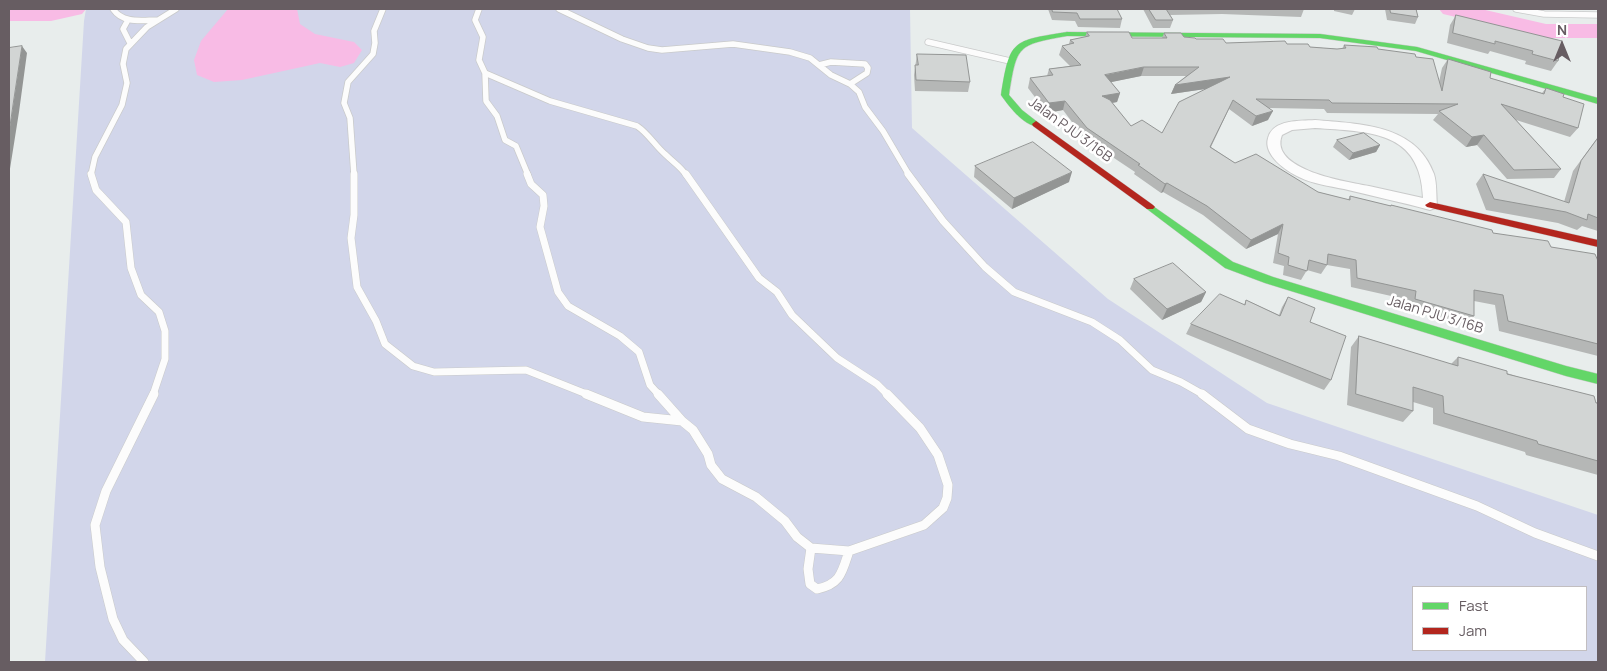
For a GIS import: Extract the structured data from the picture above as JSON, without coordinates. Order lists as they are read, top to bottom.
{
  "streets": {
    "street": ["Jalan PJU 3/16B"]
  },
  "legend": ["Fast", "Jam"],
  "north": "top"
}
